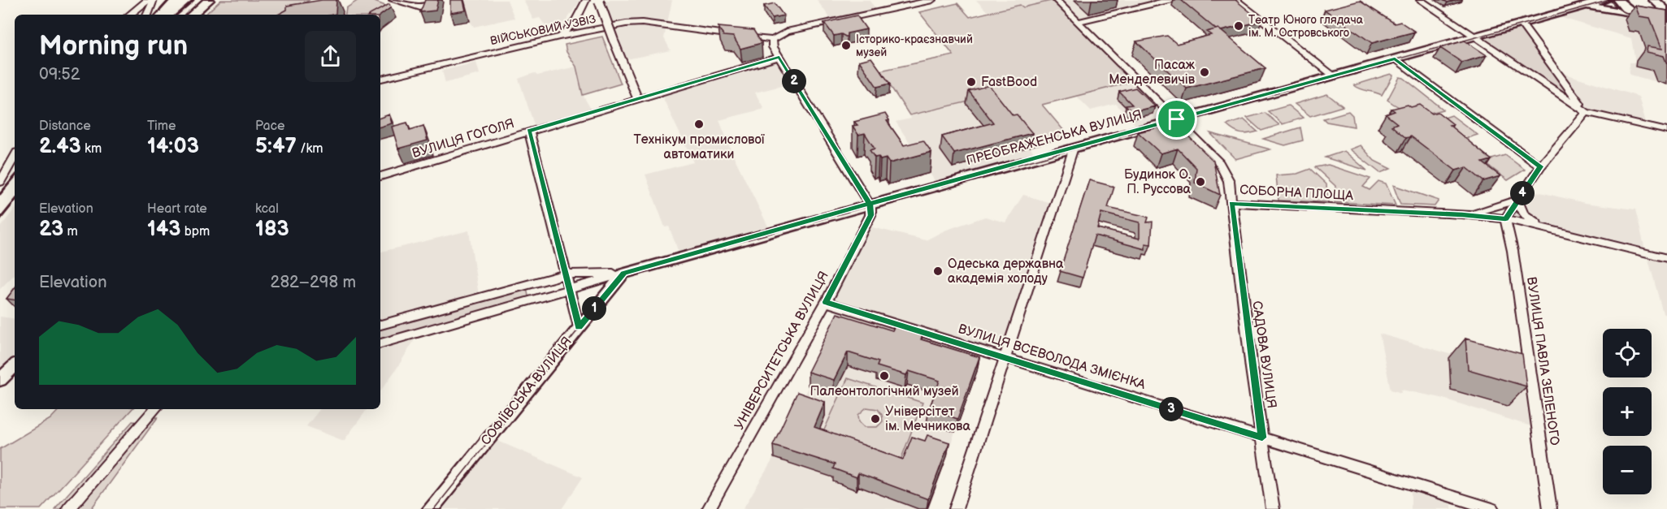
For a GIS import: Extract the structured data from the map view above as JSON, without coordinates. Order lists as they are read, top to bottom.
{
  "streets": {
    "main road": ["ПРЕОБРАЖЕНСЬКА ВУЛИЦЯ", "СОФІЇВСЬКА ВУЛИЦЯ"],
    "street": [
      "ВІЙСЬКОВИЙ УЗВІЗ",
      "ВУЛИЦЯ ГОГОЛЯ",
      "СОБОРНА ПЛОЩА",
      "УНІВЕРСИТЕТСЬКА ВУЛИЦЯ",
      "САДОВА ВУЛИЦЯ",
      "ВУЛИЦЯ ВСЕВОЛОДА ЗМІЄНКА",
      "ВУЛИЦЯ ПАВЛА ЗЕЛЕНОГО"
    ]
  },
  "crossings": [
    ["ПРЕОБРАЖЕНСЬКА ВУЛИЦЯ", "СОБОРНА ПЛОЩА"],
    ["ПРЕОБРАЖЕНСЬКА ВУЛИЦЯ", "УНІВЕРСИТЕТСЬКА ВУЛИЦЯ"],
    ["ПРЕОБРАЖЕНСЬКА ВУЛИЦЯ", "СОФІЇВСЬКА ВУЛИЦЯ"],
    ["СОБОРНА ПЛОЩА", "САДОВА ВУЛИЦЯ"],
    ["СОБОРНА ПЛОЩА", "ВУЛИЦЯ ПАВЛА ЗЕЛЕНОГО"],
    ["УНІВЕРСИТЕТСЬКА ВУЛИЦЯ", "ВУЛИЦЯ ВСЕВОЛОДА ЗМІЄНКА"],
    ["САДОВА ВУЛИЦЯ", "ВУЛИЦЯ ВСЕВОЛОДА ЗМІЄНКА"]
  ],
  "places": [
    "Театр Юного глядача ім. М. Островського",
    "Історико-краєзнавчий музей",
    "Пасаж Менделевичів",
    "FastBood",
    "Технікум промислової автоматики",
    "Будинок О. П. Руссова",
    "Одеська державна академія холоду",
    "Палеонтологічний музей",
    "Універсітет ім. Мечникова"
  ],
  "page": {
    "heading": ["Morning run", "09:52"],
    "pins": [
      "2",
      "4",
      "1",
      "3"
    ],
    "stats": [
      ["Distance", "2.43 km"],
      ["Time", "14:03"],
      ["Pace", "5:47 /km"],
      ["Elevation", "23 m"],
      ["Heart rate", "143 bpm"],
      ["kcal", "183"]
    ],
    "chart": ["Elevation", "282–298 m"],
    "map_buttons": ["+", "−"]
  }
}
